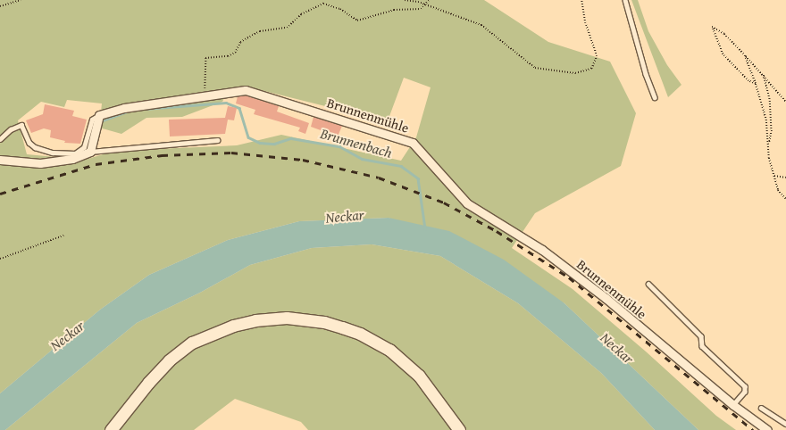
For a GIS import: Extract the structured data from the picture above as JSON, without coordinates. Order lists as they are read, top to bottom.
{
  "streets": {
    "street": ["Brunnenmühle"]
  },
  "water": ["Brunnenbach", "Neckar"]
}
